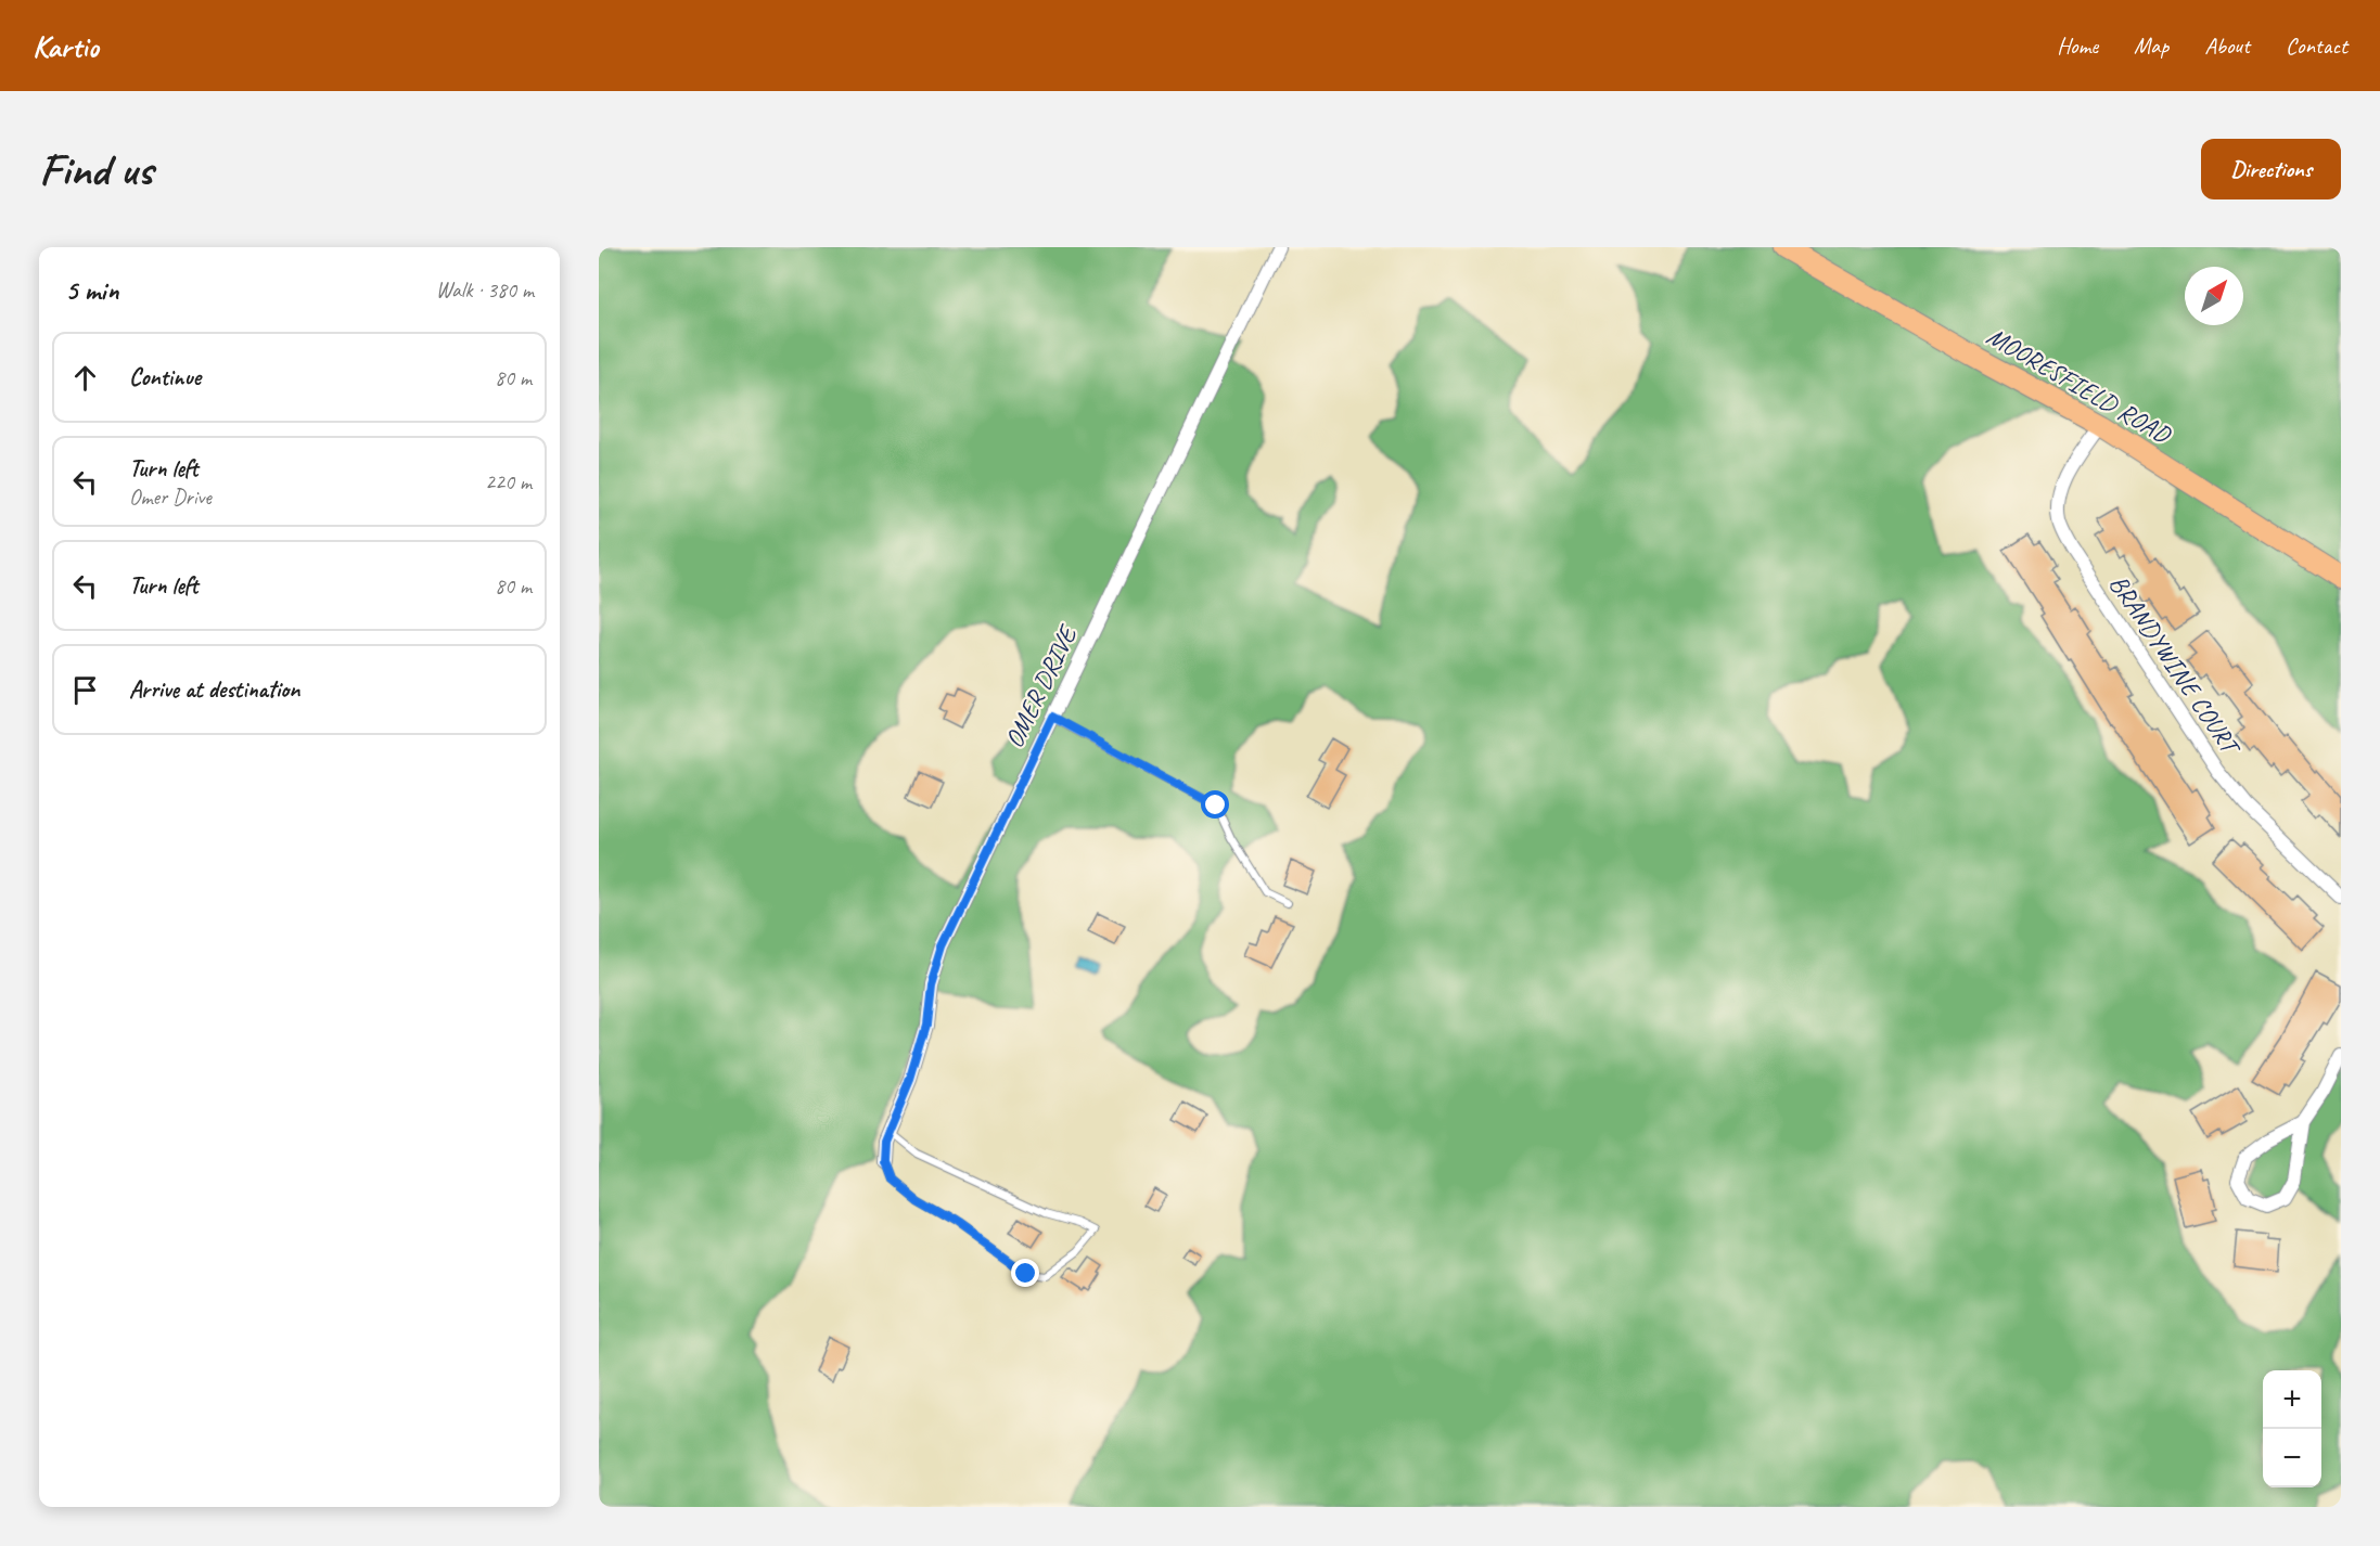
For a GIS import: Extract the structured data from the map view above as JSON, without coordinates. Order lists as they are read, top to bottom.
{
  "streets": {
    "main road": ["MOORESFIELD ROAD"],
    "street": ["BRANDYWINE COURT", "OMER DRIVE"]
  },
  "crossings": [
    ["MOORESFIELD ROAD", "BRANDYWINE COURT"]
  ],
  "north": "top right",
  "page": {
    "header": "Kartio",
    "nav": [
      "Home",
      "Map",
      "About",
      "Contact"
    ],
    "buttons": "Directions",
    "title": "Find us",
    "heading": ["5 min", "Walk · 380 m"],
    "list": [
      ["Continue", "80 m"],
      ["Turn left", "Omer Drive", "220 m"],
      ["Turn left", "80 m"],
      "Arrive at destination"
    ],
    "map_buttons": ["+", "−"]
  }
}
